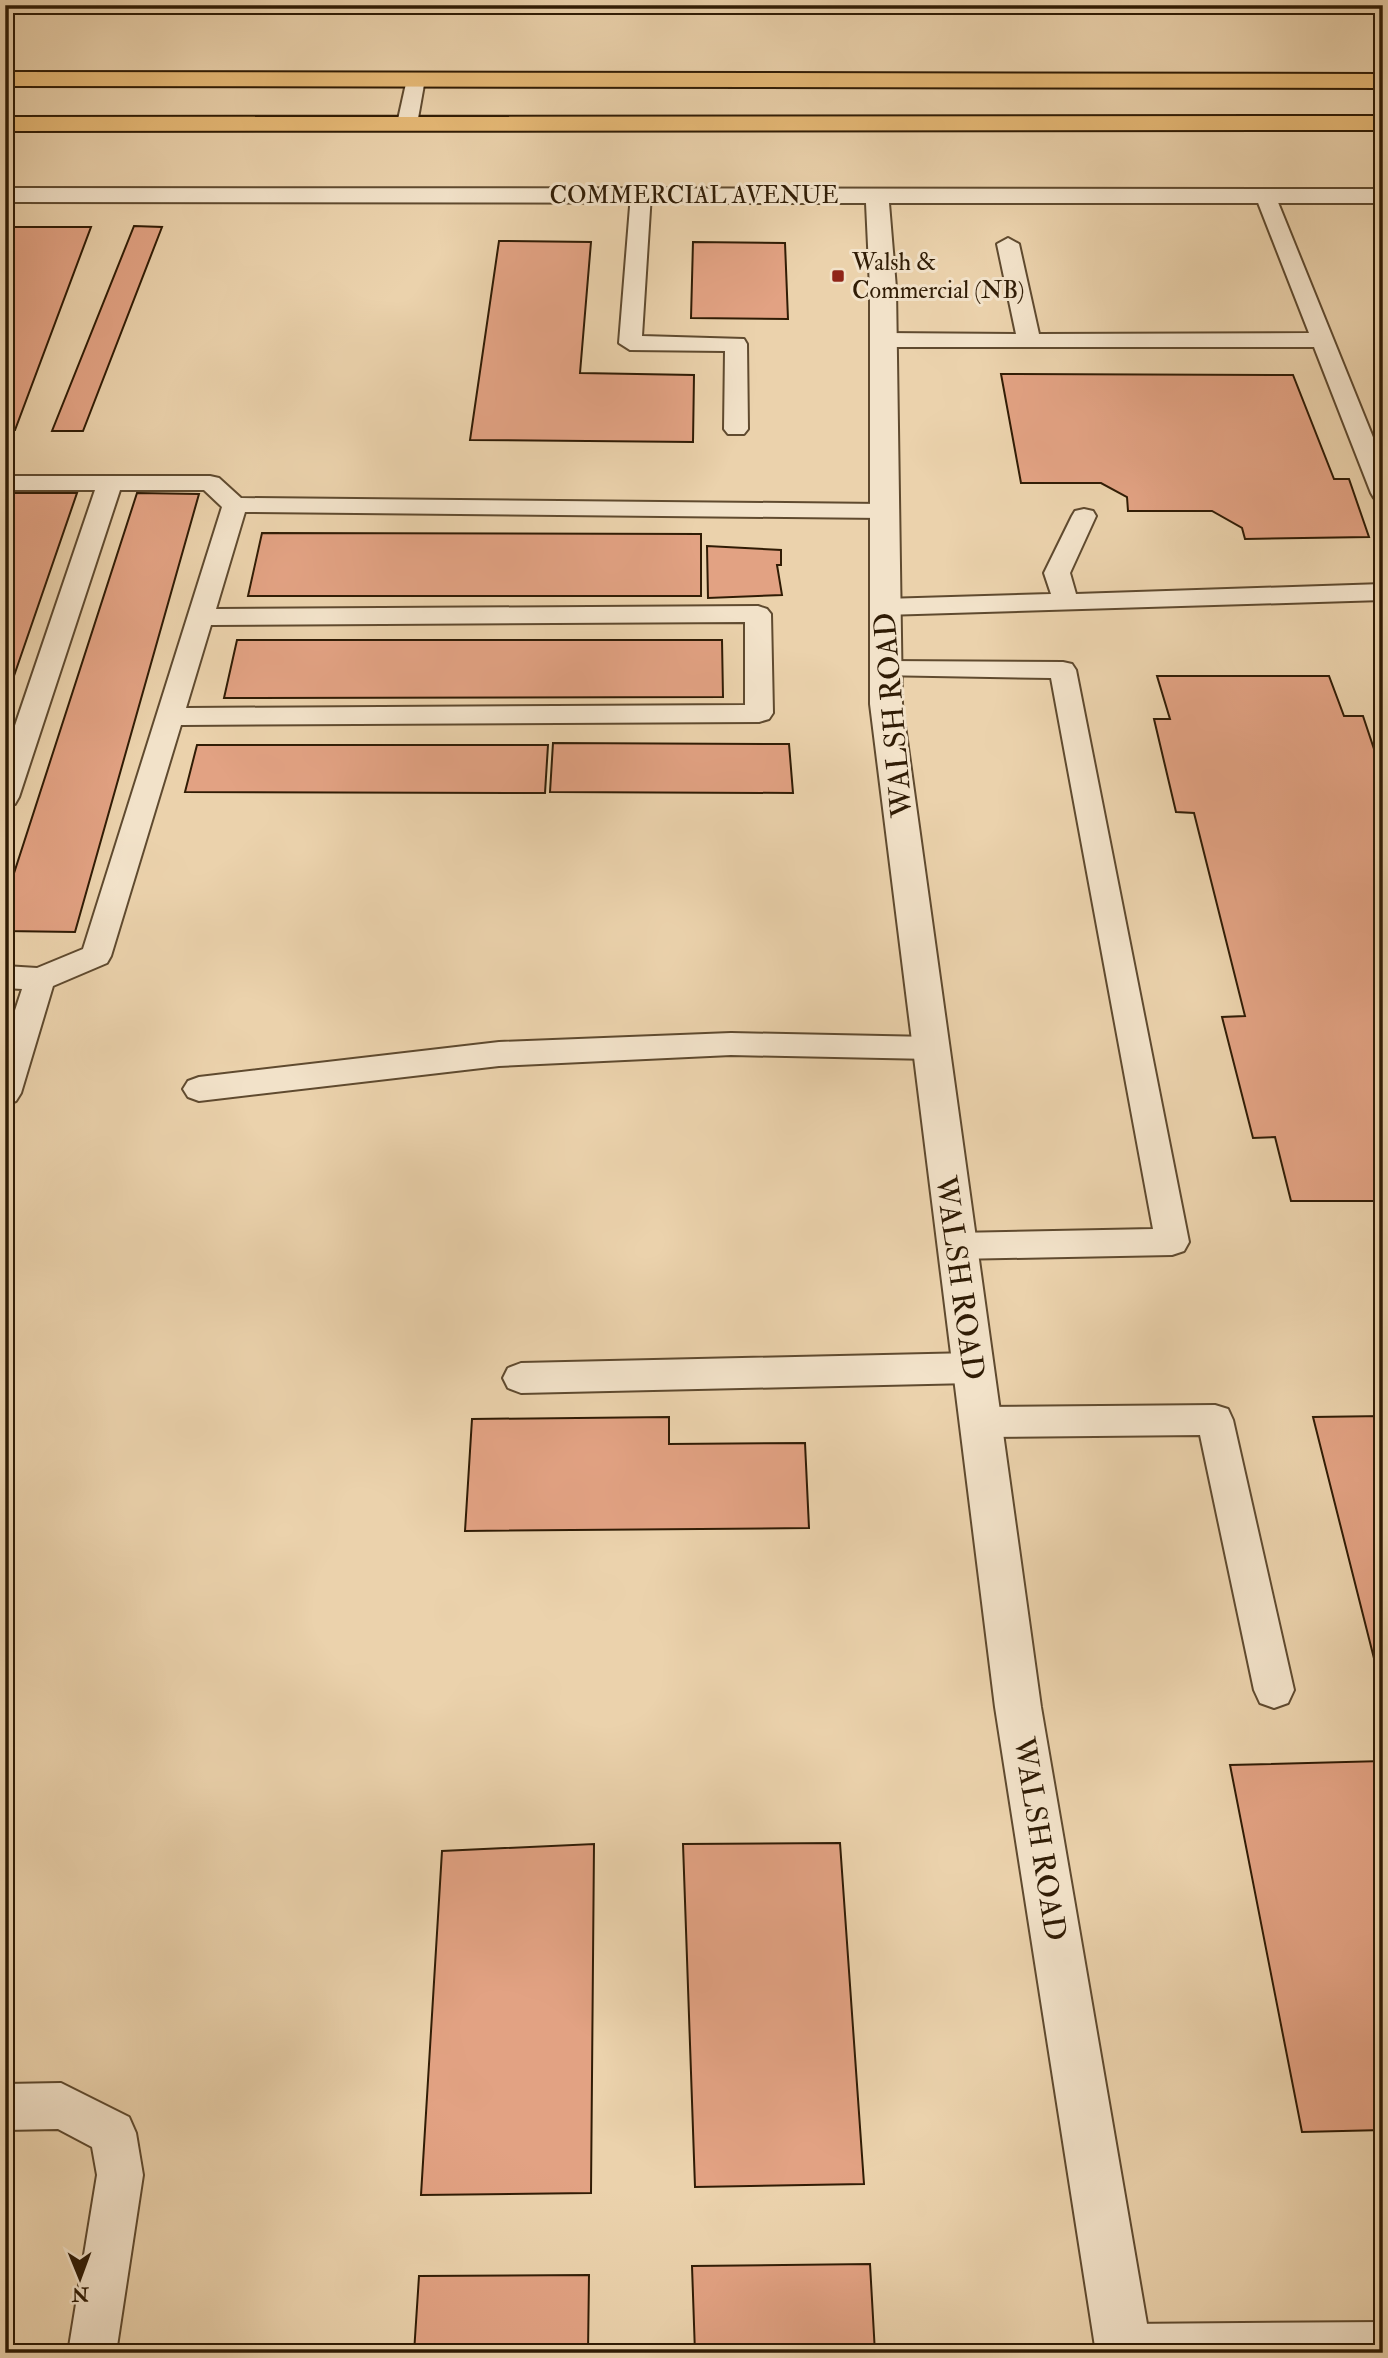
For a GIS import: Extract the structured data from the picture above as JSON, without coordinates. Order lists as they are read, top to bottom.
{
  "streets": {
    "street": ["COMMERCIAL AVENUE", "WALSH ROAD"]
  },
  "crossings": [
    ["COMMERCIAL AVENUE", "WALSH ROAD"]
  ],
  "places": {
    "transit": ["Walsh & Commercial (NB)"]
  },
  "north": "bottom"
}
